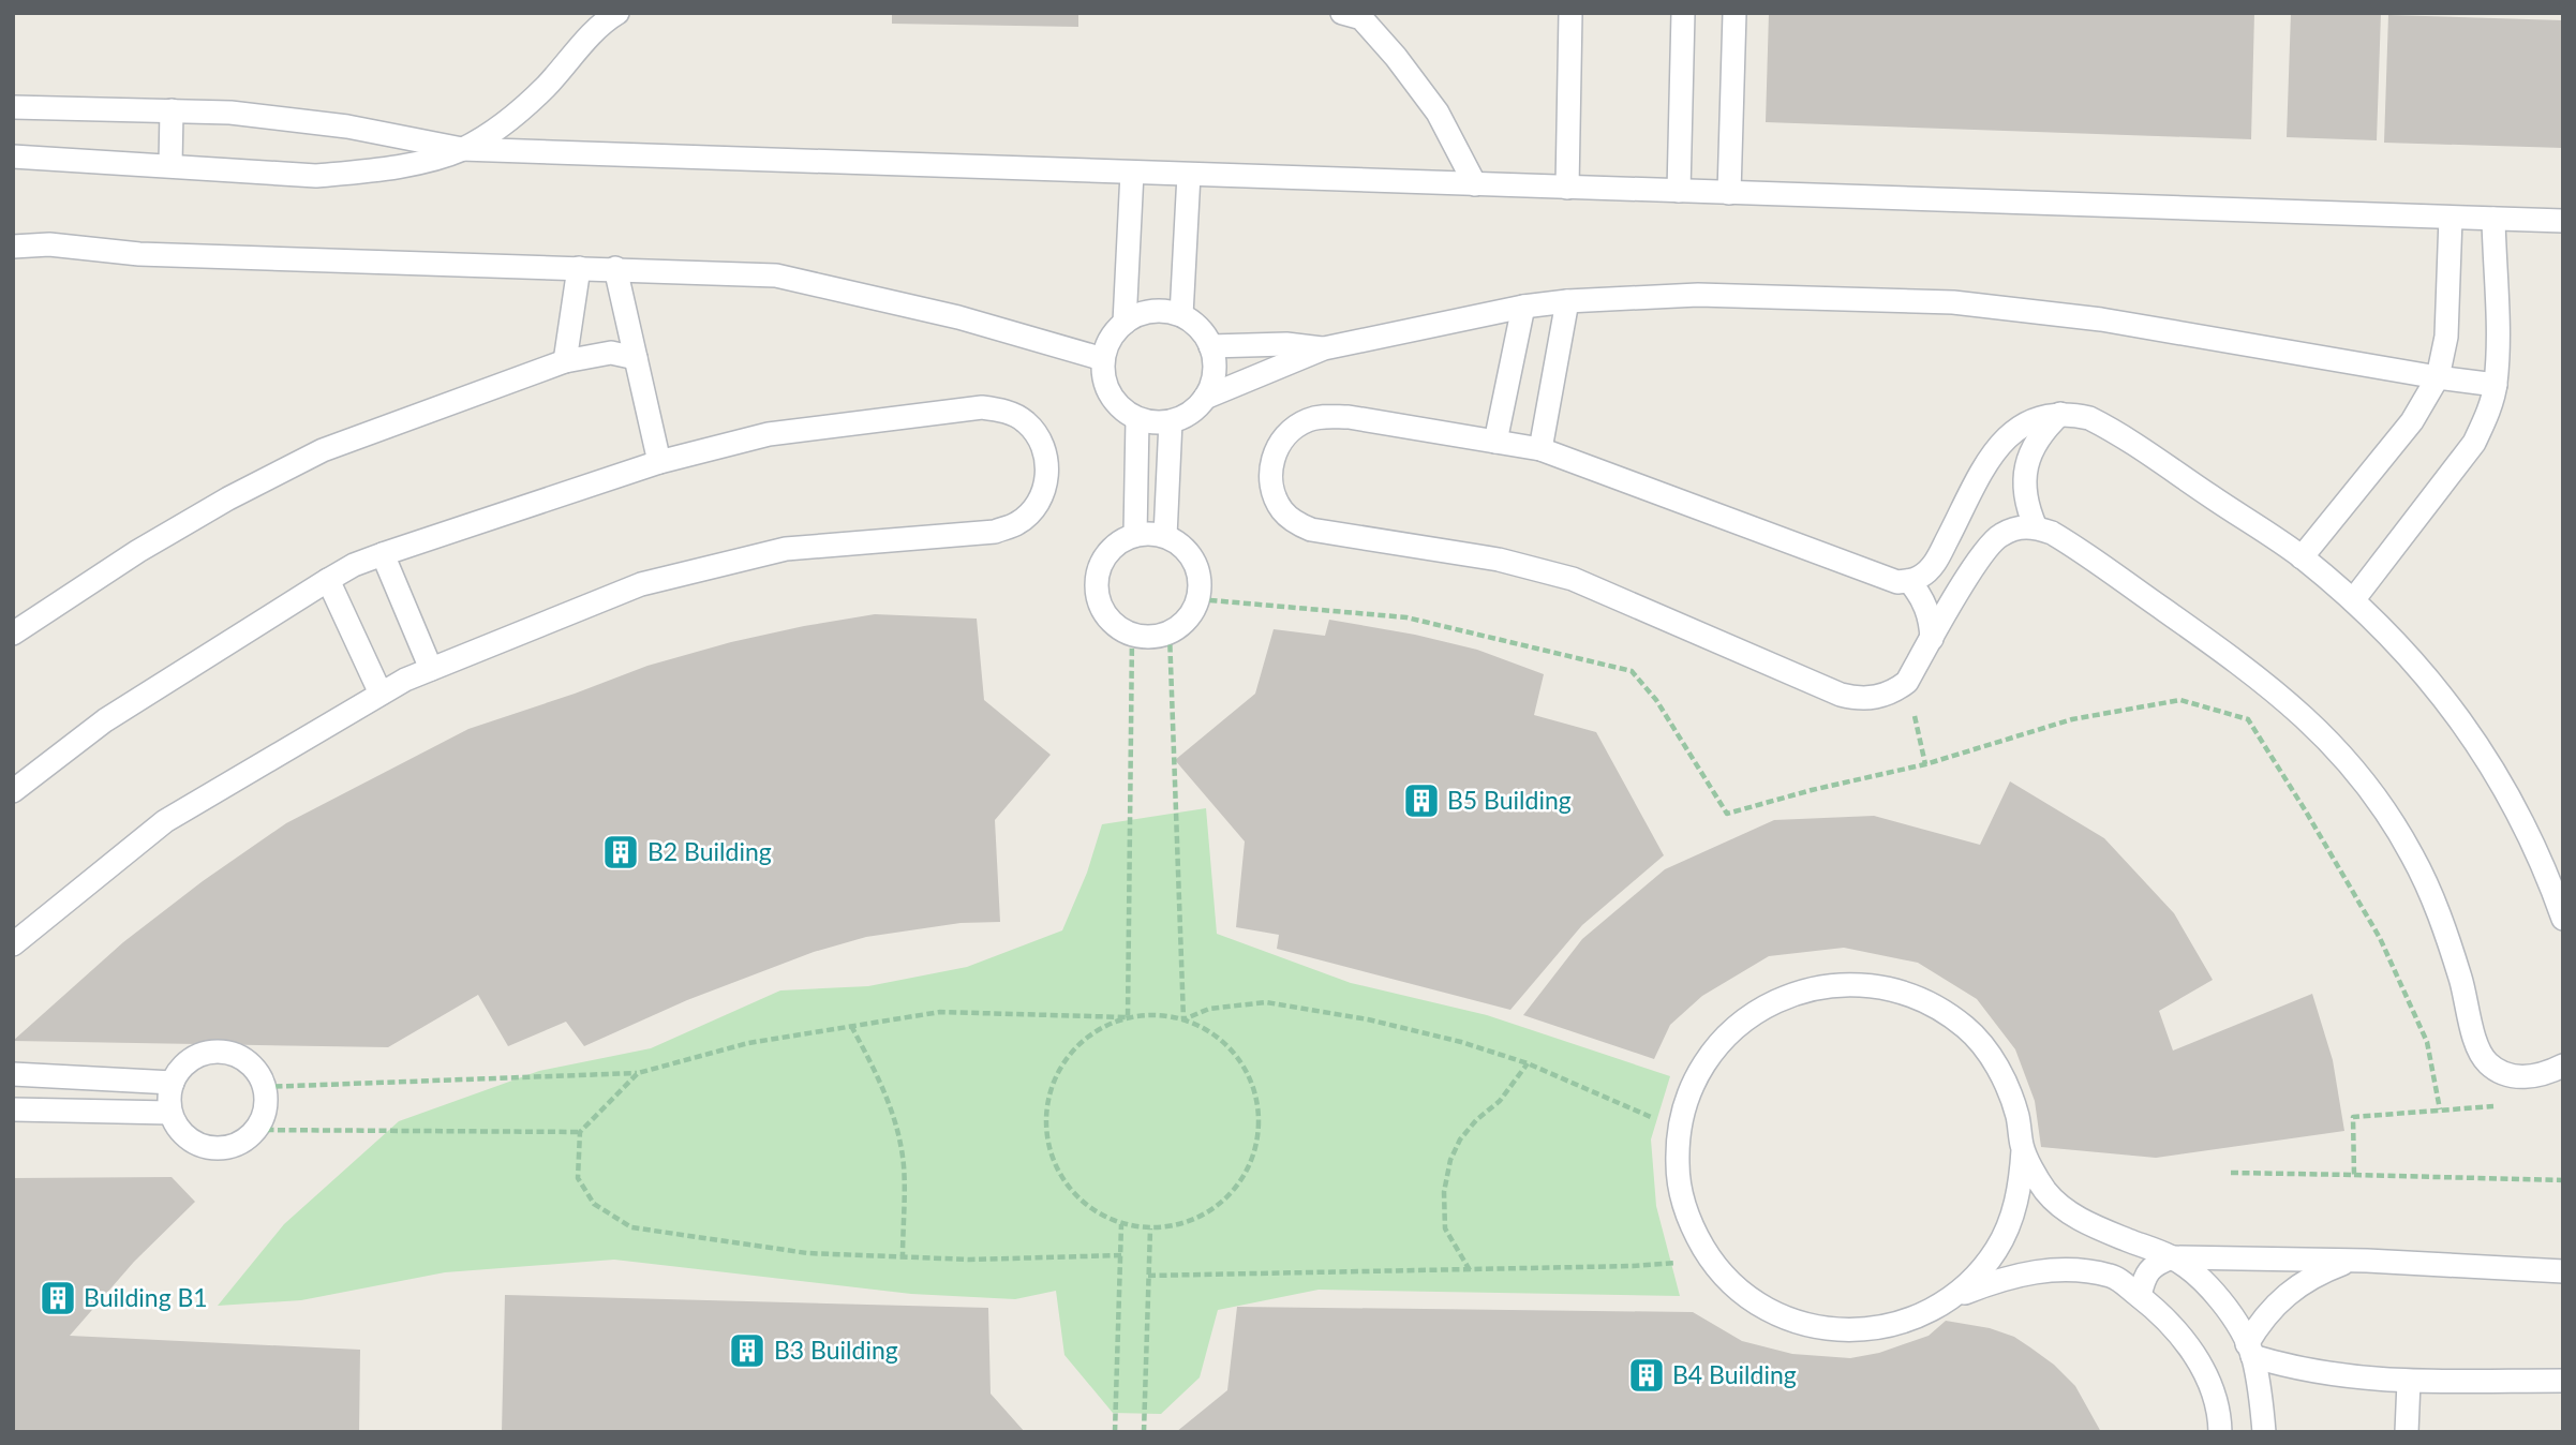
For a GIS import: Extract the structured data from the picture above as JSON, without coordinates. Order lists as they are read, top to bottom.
{
  "places": {
    "building": [
      "B5 Building",
      "B2 Building",
      "Building B1",
      "B3 Building",
      "B4 Building"
    ]
  }
}
